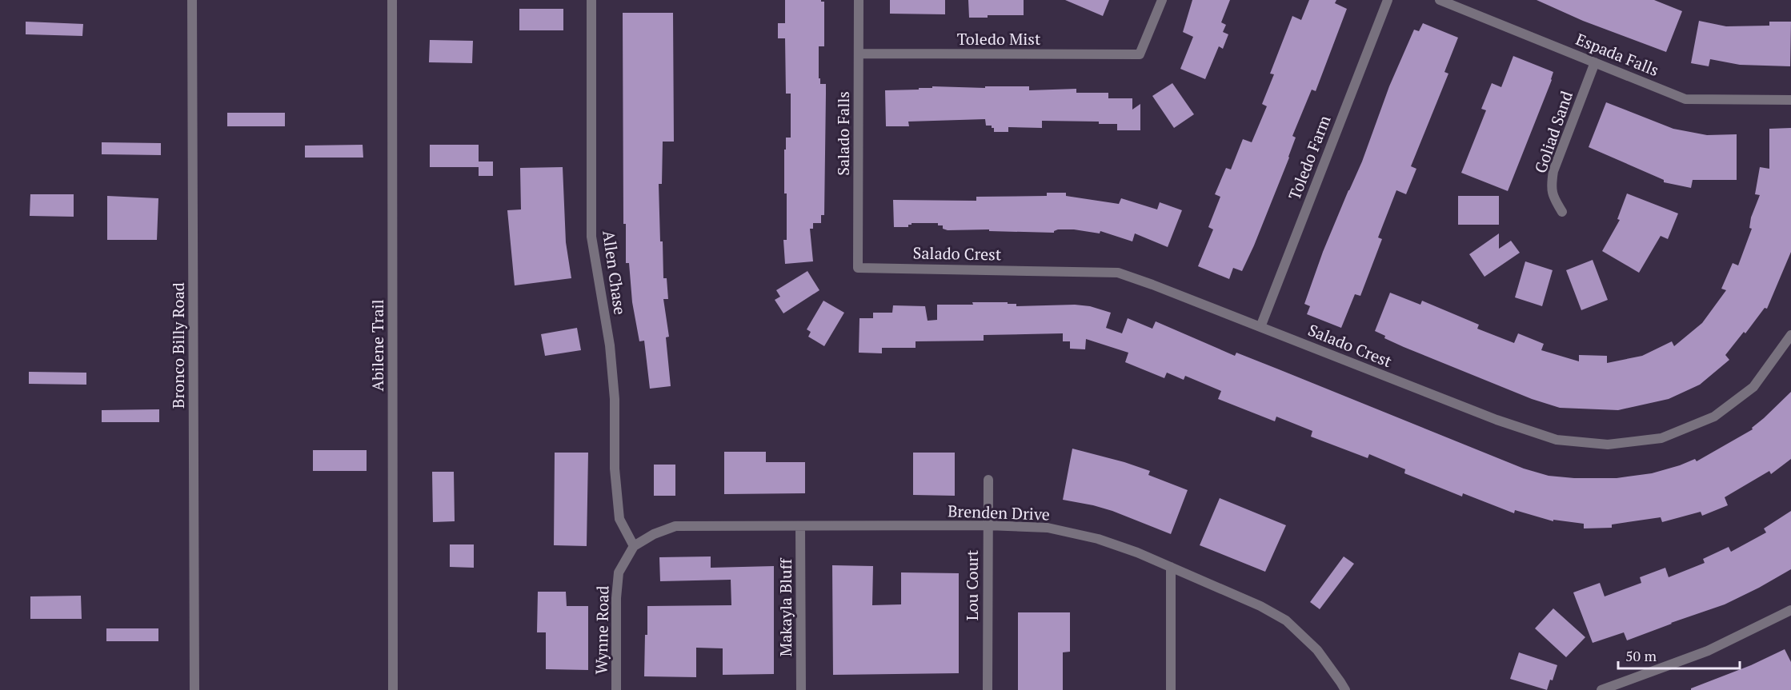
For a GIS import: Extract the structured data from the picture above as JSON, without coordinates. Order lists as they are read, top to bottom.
{
  "streets": {
    "street": [
      "Toledo Mist",
      "Espada Falls",
      "Goliad Sand",
      "Salado Falls",
      "Toledo Farm",
      "Salado Crest",
      "Allen Chase",
      "Bronco Billy Road",
      "Abilene Trail",
      "Brenden Drive",
      "Lou Court",
      "Makayla Bluff",
      "Wynne Road"
    ]
  },
  "crossings": [
    ["Toledo Mist", "Salado Falls"],
    ["Espada Falls", "Goliad Sand"],
    ["Salado Falls", "Salado Crest"],
    ["Toledo Farm", "Salado Crest"],
    ["Allen Chase", "Brenden Drive"],
    ["Allen Chase", "Wynne Road"],
    ["Brenden Drive", "Lou Court"],
    ["Brenden Drive", "Makayla Bluff"],
    ["Brenden Drive", "Wynne Road"]
  ],
  "scale_bar": "50 m"
}
